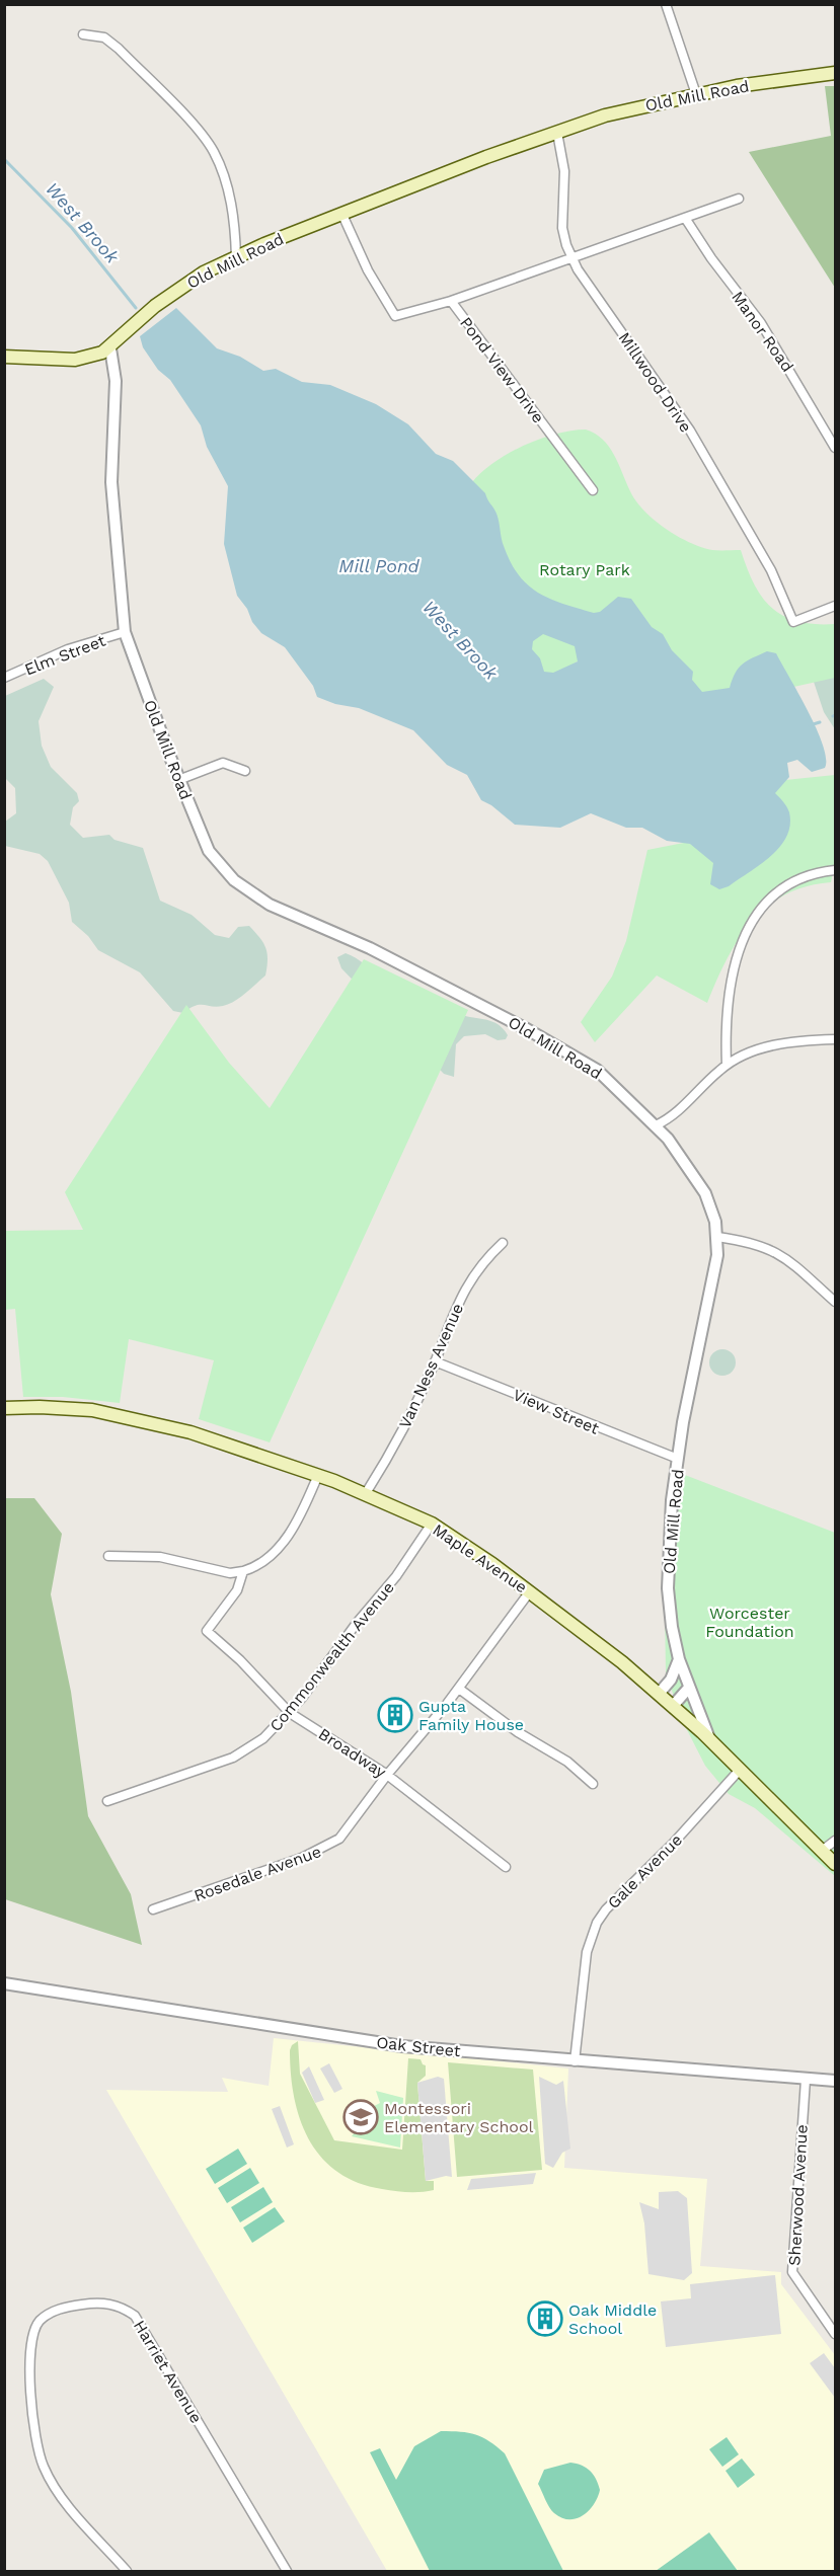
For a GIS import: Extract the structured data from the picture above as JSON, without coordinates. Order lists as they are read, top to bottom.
{
  "streets": {
    "main road": ["Old Mill Road", "Maple Avenue"],
    "street": [
      "Manor Road",
      "Pond View Drive",
      "Millwood Drive",
      "Elm Street",
      "Van Ness Avenue",
      "View Street",
      "Commonwealth Avenue",
      "Broadway",
      "Gale Avenue",
      "Rosedale Avenue",
      "Oak Street",
      "Sherwood Avenue",
      "Harriet Avenue"
    ]
  },
  "crossings": [
    ["Old Mill Road", "Pond View Drive"],
    ["Old Mill Road", "Millwood Drive"],
    ["Old Mill Road", "Elm Street"],
    ["Old Mill Road", "View Street"],
    ["Old Mill Road", "Maple Avenue"],
    ["Van Ness Avenue", "View Street"],
    ["Van Ness Avenue", "Maple Avenue"],
    ["Maple Avenue", "Commonwealth Avenue"],
    ["Maple Avenue", "Gale Avenue"],
    ["Maple Avenue", "Rosedale Avenue"],
    ["Commonwealth Avenue", "Broadway"],
    ["Broadway", "Rosedale Avenue"],
    ["Gale Avenue", "Oak Street"],
    ["Oak Street", "Sherwood Avenue"]
  ],
  "water": ["West Brook", "Mill Pond"],
  "parks": ["Rotary Park", "Worcester Foundation"],
  "places": {
    "building": ["Gupta Family House", "Oak Middle School"],
    "school or university": ["Montessori Elementary School"]
  }
}
